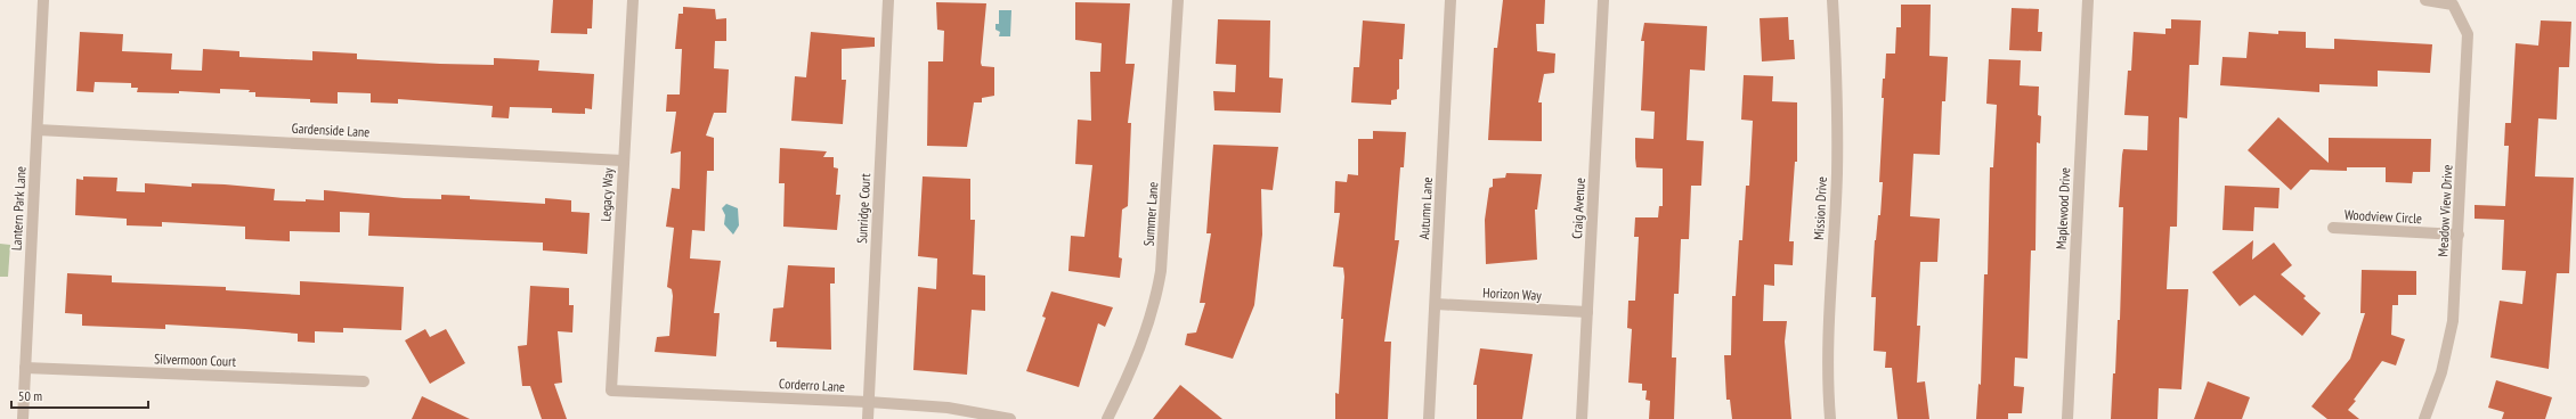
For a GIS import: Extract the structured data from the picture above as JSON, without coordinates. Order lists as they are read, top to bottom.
{
  "streets": {
    "street": [
      "Gardenside Lane",
      "Legacy Way",
      "Lantern Park Lane",
      "Sunridge Court",
      "Autumn Lane",
      "Craig Avenue",
      "Mission Drive",
      "Maplewood Drive",
      "Meadow View Drive",
      "Summer Lane",
      "Woodview Circle",
      "Horizon Way",
      "Silvermoon Court",
      "Corderro Lane"
    ]
  },
  "crossings": [
    ["Gardenside Lane", "Legacy Way"],
    ["Gardenside Lane", "Lantern Park Lane"],
    ["Legacy Way", "Corderro Lane"],
    ["Lantern Park Lane", "Silvermoon Court"],
    ["Sunridge Court", "Corderro Lane"],
    ["Autumn Lane", "Horizon Way"],
    ["Craig Avenue", "Horizon Way"],
    ["Meadow View Drive", "Woodview Circle"]
  ],
  "scale_bar": "50 m"
}
